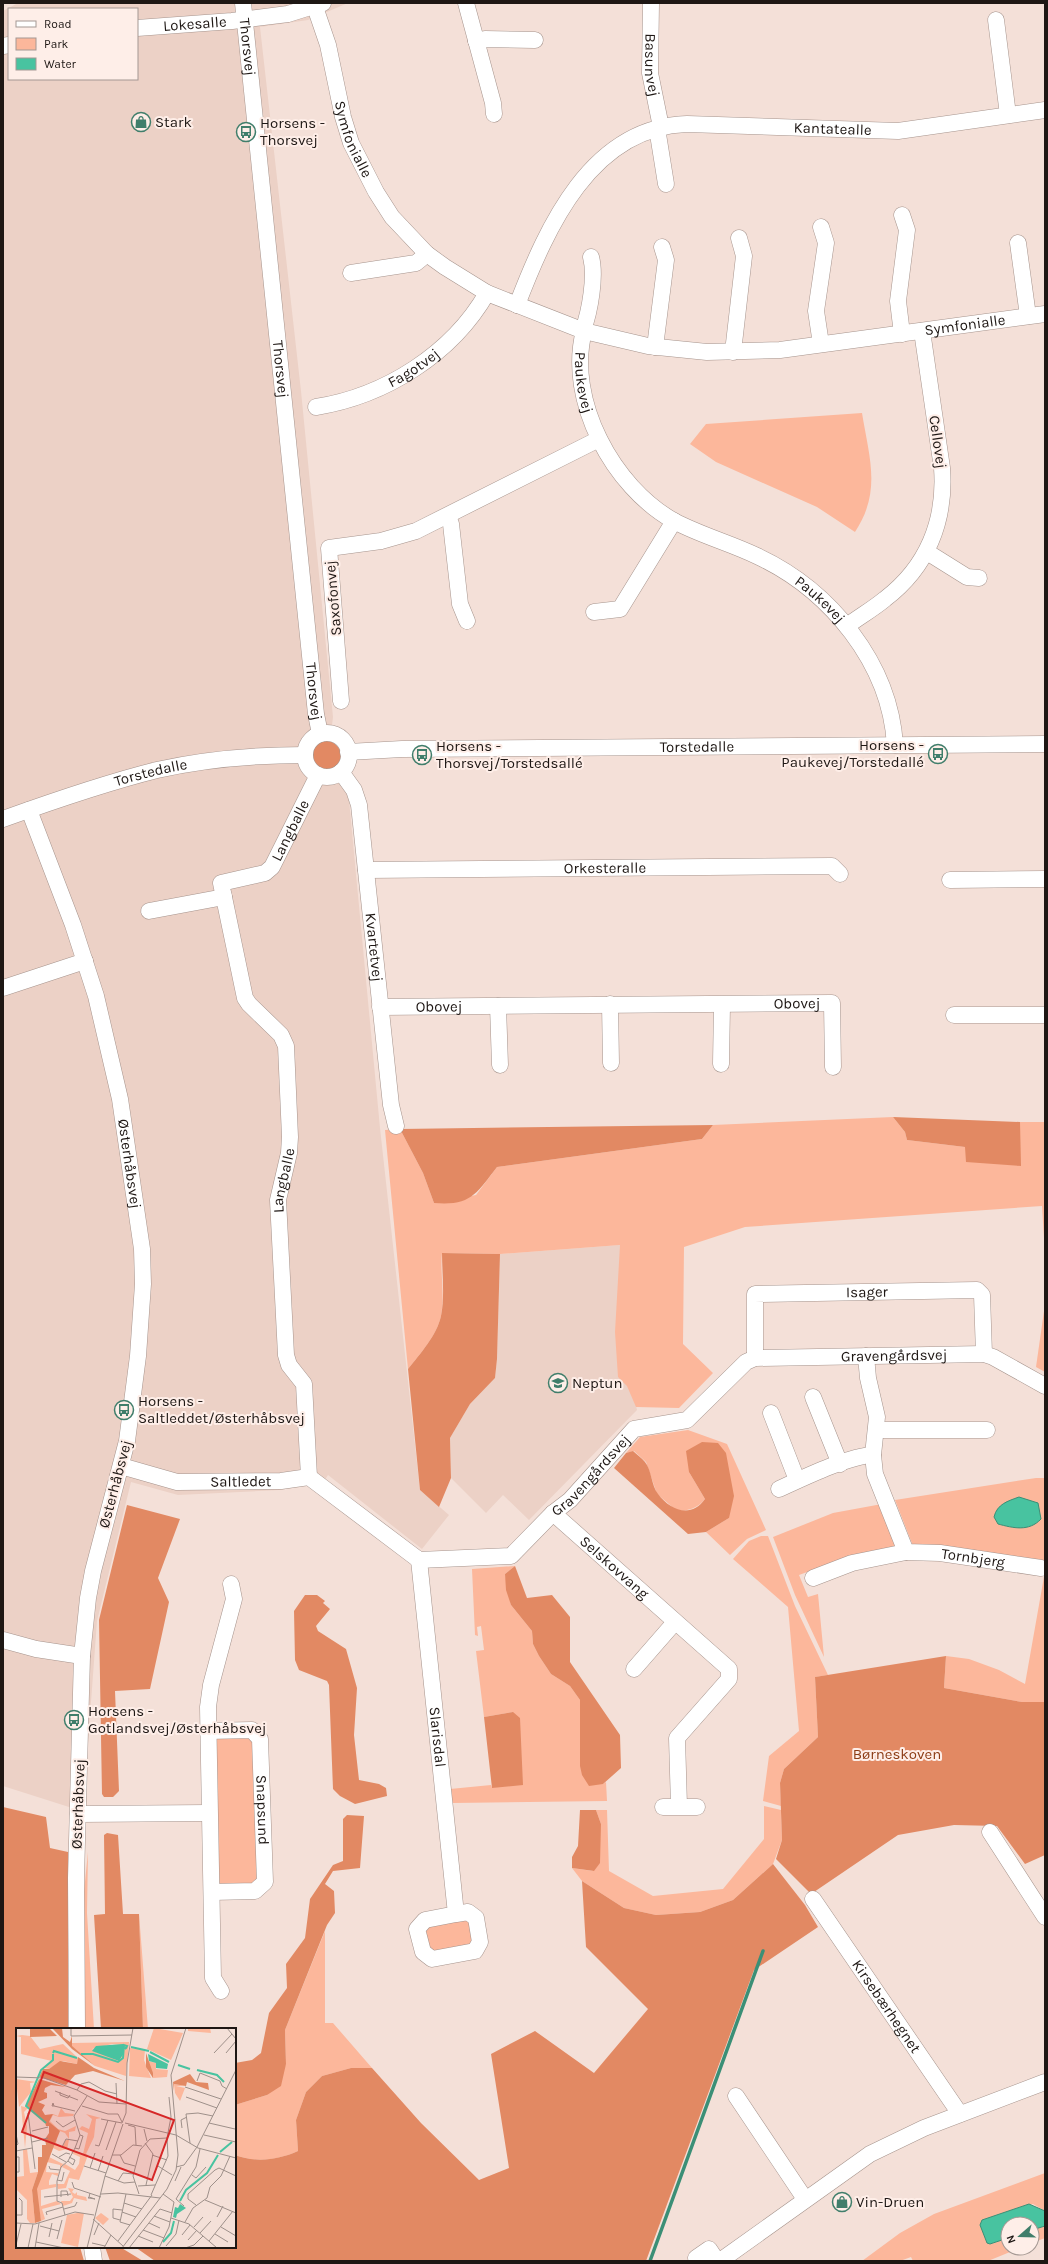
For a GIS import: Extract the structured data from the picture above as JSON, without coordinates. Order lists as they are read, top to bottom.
{
  "streets": {
    "street": [
      "Lokesalle",
      "Thorsvej",
      "Basunvej",
      "Kantatealle",
      "Symfonialle",
      "Fagotvej",
      "Paukevej",
      "Cellovej",
      "Saxofonvej",
      "Torstedalle",
      "Langballe",
      "Orkesteralle",
      "Kvartetvej",
      "Obovej",
      "Østerhåbsvej",
      "Isager",
      "Gravengårdsvej",
      "Saltledet",
      "Tornbjerg",
      "Selskovvang",
      "Slarisdal",
      "Snapsund",
      "Kirsebærhegnet"
    ]
  },
  "crossings": [
    ["Lokesalle", "Thorsvej"],
    ["Lokesalle", "Symfonialle"],
    ["Thorsvej", "Torstedalle"],
    ["Thorsvej", "Langballe"],
    ["Thorsvej", "Kvartetvej"],
    ["Basunvej", "Kantatealle"],
    ["Kantatealle", "Symfonialle"],
    ["Symfonialle", "Fagotvej"],
    ["Symfonialle", "Paukevej"],
    ["Symfonialle", "Cellovej"],
    ["Paukevej", "Cellovej"],
    ["Paukevej", "Saxofonvej"],
    ["Paukevej", "Torstedalle"],
    ["Torstedalle", "Langballe"],
    ["Torstedalle", "Kvartetvej"],
    ["Torstedalle", "Østerhåbsvej"],
    ["Langballe", "Kvartetvej"],
    ["Langballe", "Saltledet"],
    ["Orkesteralle", "Kvartetvej"],
    ["Kvartetvej", "Obovej"],
    ["Østerhåbsvej", "Saltledet"],
    ["Isager", "Gravengårdsvej"],
    ["Gravengårdsvej", "Selskovvang"],
    ["Gravengårdsvej", "Slarisdal"]
  ],
  "parks": ["Børneskoven"],
  "places": {
    "shop": ["Stark", "Vin-Druen"],
    "bus stop": [
      "Horsens - Thorsvej",
      "Horsens - Paukevej/Torstedallé",
      "Horsens - Thorsvej/Torstedsallé",
      "Horsens - Saltleddet/Østerhåbsvej",
      "Horsens - Gotlandsvej/Østerhåbsvej"
    ],
    "school or university": ["Neptun"]
  },
  "legend": ["Road", "Park", "Water"],
  "north": "left"
}
